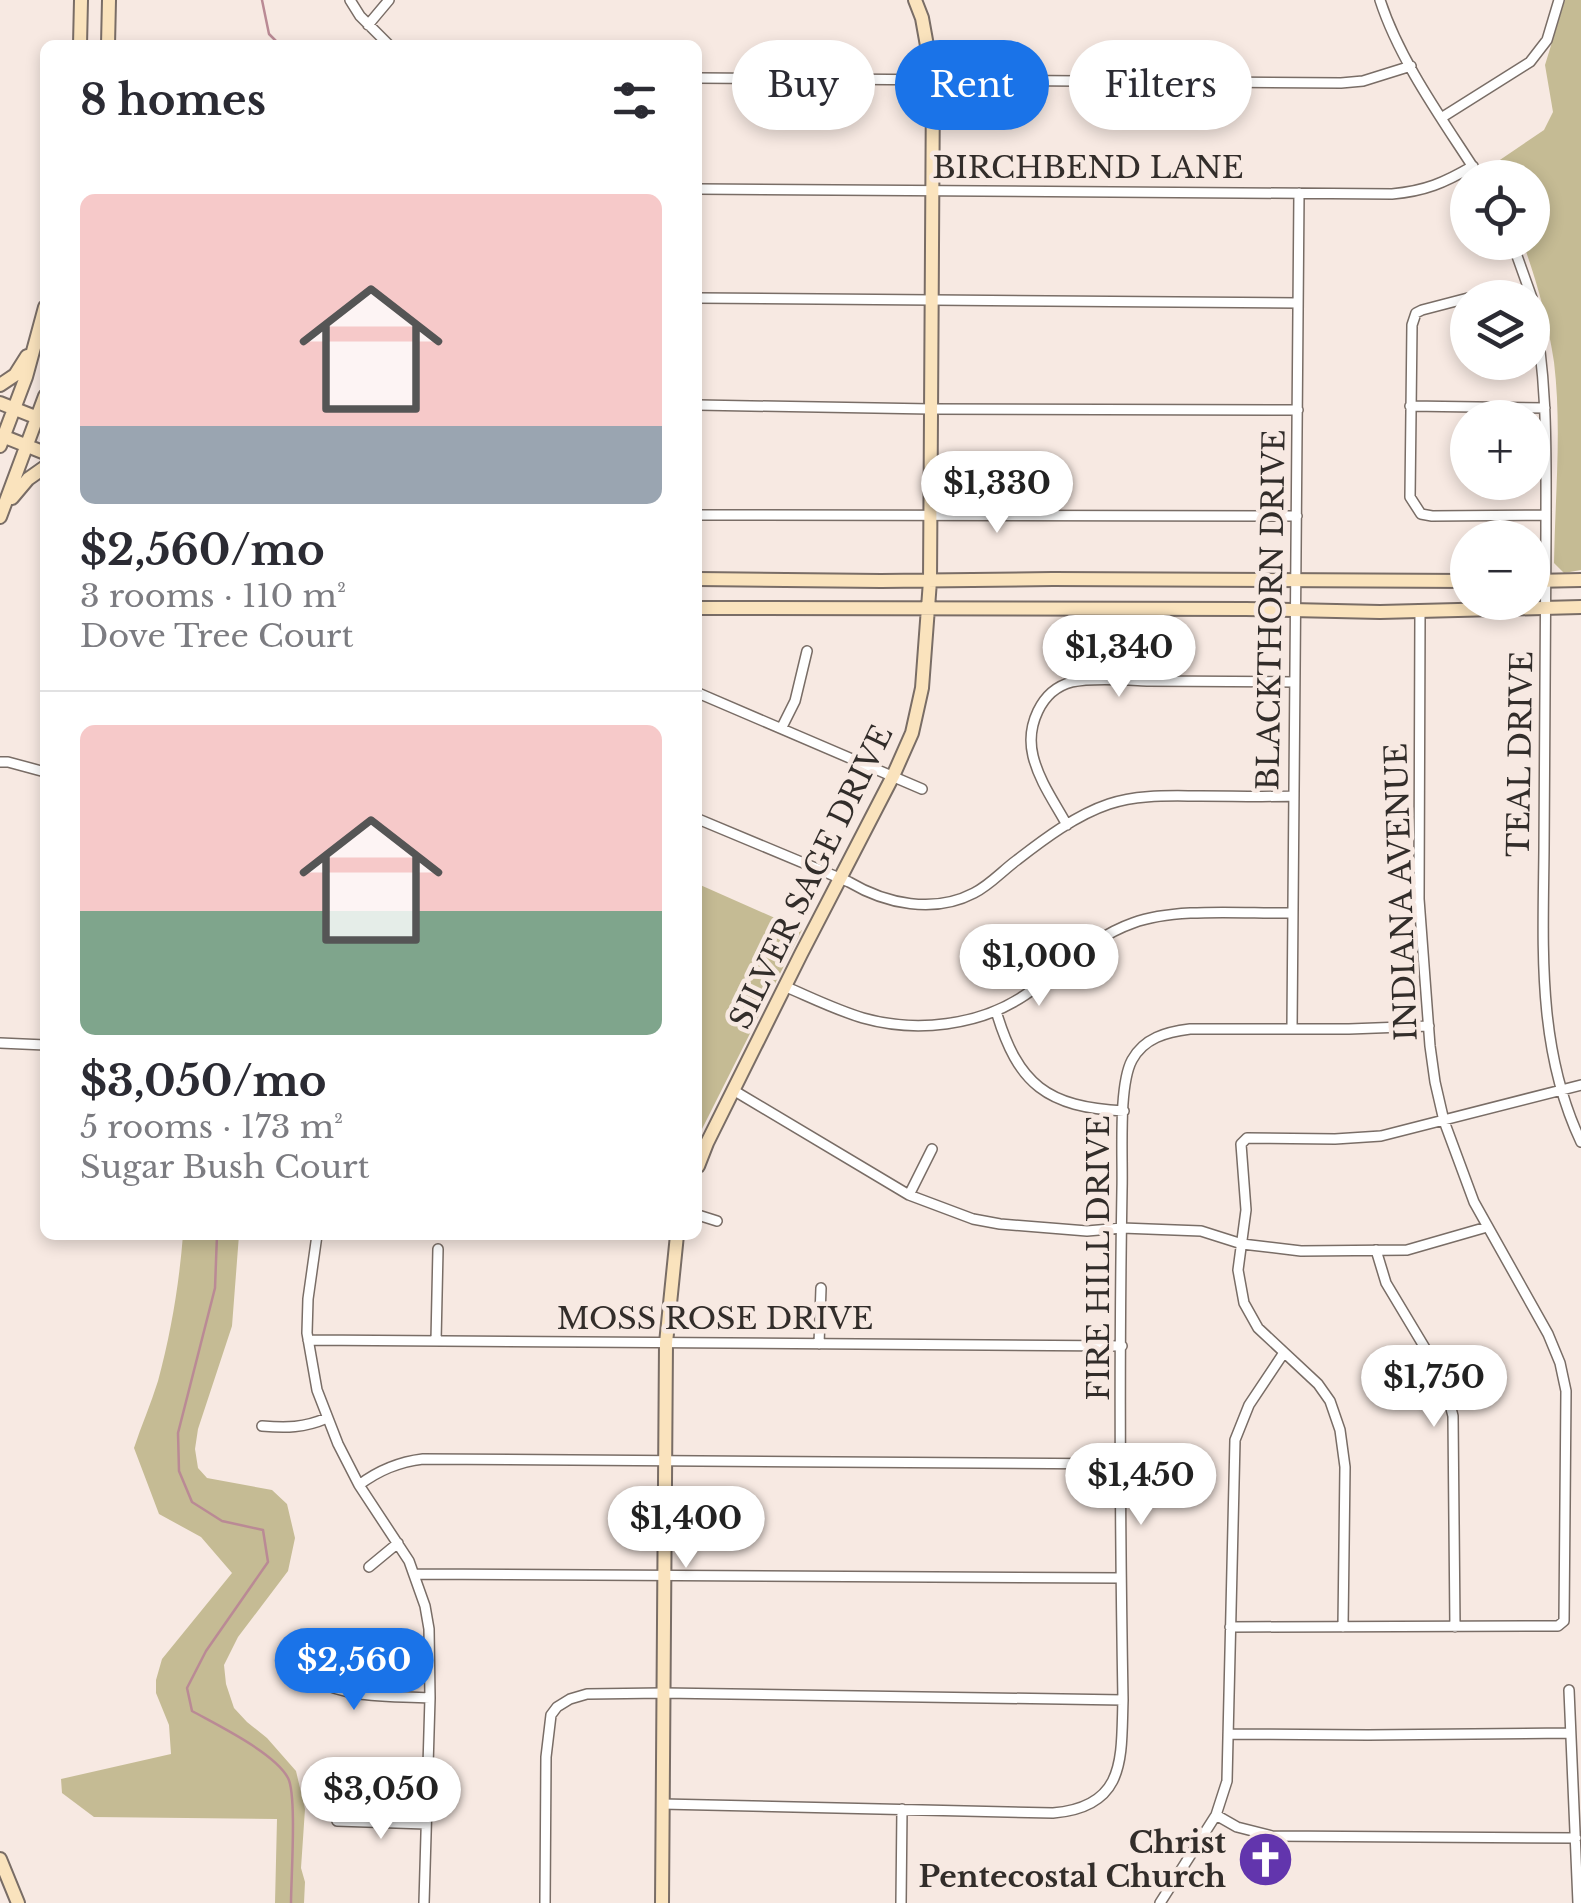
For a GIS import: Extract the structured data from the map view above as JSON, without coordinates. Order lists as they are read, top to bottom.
{
  "streets": {
    "main road": ["SILVER SAGE DRIVE"],
    "street": [
      "BIRCHBEND LANE",
      "BLACKTHORN DRIVE",
      "TEAL DRIVE",
      "INDIANA AVENUE",
      "FIRE HILL DRIVE",
      "MOSS ROSE DRIVE"
    ]
  },
  "crossings": [
    ["BIRCHBEND LANE", "BLACKTHORN DRIVE"],
    ["BIRCHBEND LANE", "SILVER SAGE DRIVE"],
    ["BLACKTHORN DRIVE", "FIRE HILL DRIVE"],
    ["INDIANA AVENUE", "FIRE HILL DRIVE"],
    ["FIRE HILL DRIVE", "MOSS ROSE DRIVE"]
  ],
  "places": {
    "church": ["Christ Pentecostal Church"]
  },
  "page": {
    "chip": ["Buy", "Rent", "Filters"],
    "heading": "8 homes",
    "map_buttons": ["+", "−"],
    "list": [
      {
        "name": "$2,560/mo",
        "note": "3 rooms · 110 m² · Dove Tree Court"
      },
      {
        "name": "$3,050/mo",
        "note": "5 rooms · 173 m² · Sugar Bush Court"
      }
    ],
    "price": [
      "$1,330",
      "$1,340",
      "$1,000",
      "$1,750",
      "$1,450",
      "$1,400",
      "$2,560",
      "$3,050"
    ]
  }
}
